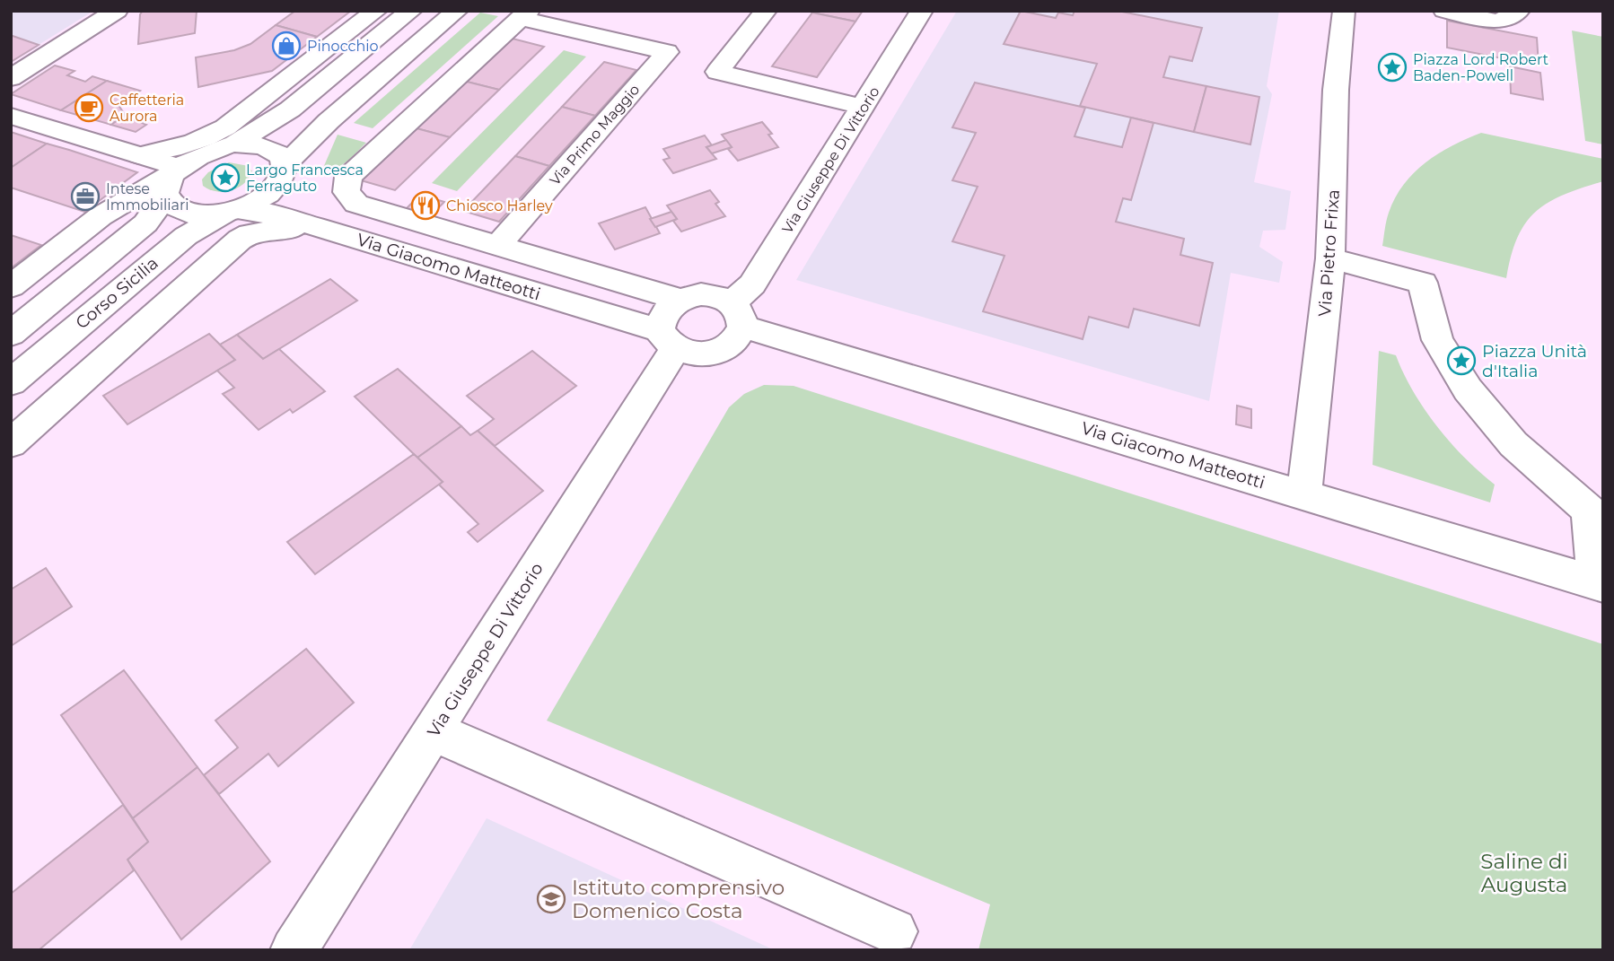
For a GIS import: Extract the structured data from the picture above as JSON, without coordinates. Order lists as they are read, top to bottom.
{
  "streets": {
    "street": [
      "Via Primo Maggio",
      "Via Giuseppe Di Vittorio",
      "Via Pietro Frixa",
      "Via Giacomo Matteotti",
      "Corso Sicilia"
    ]
  },
  "crossings": [
    ["Via Primo Maggio", "Via Giacomo Matteotti"],
    ["Via Giuseppe Di Vittorio", "Via Giacomo Matteotti"],
    ["Via Pietro Frixa", "Via Giacomo Matteotti"],
    ["Via Giacomo Matteotti", "Corso Sicilia"]
  ],
  "parks": ["Saline di Augusta"],
  "places": {
    "shop": ["Pinocchio"],
    "place": ["Piazza Lord Robert Baden-Powell", "Largo Francesca Ferraguto", "Piazza Unità d'Italia"],
    "cafe": ["Caffetteria Aurora"],
    "office": ["Intese Immobiliari"],
    "restaurant": ["Chiosco Harley"],
    "school or university": ["Istituto comprensivo Domenico Costa"]
  }
}
